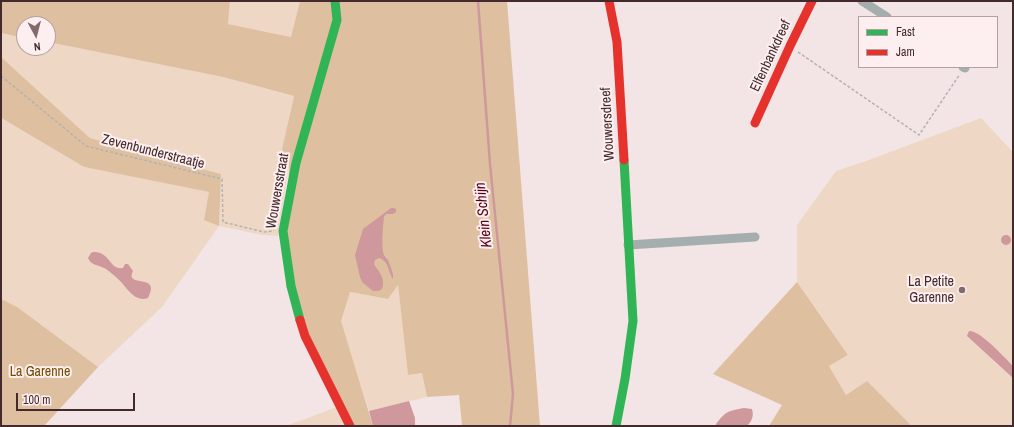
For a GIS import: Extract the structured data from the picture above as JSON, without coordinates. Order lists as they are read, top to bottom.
{
  "streets": {
    "street": ["Elfenbankdreef", "Wouwersdreef", "Wouwersstraat"],
    "path": ["Zevenbunderstraatje"]
  },
  "crossings": [
    ["Zevenbunderstraatje", "Wouwersstraat"]
  ],
  "water": ["Klein Schijn"],
  "parks": ["La Garenne"],
  "places": ["La Petite Garenne"],
  "legend": ["Fast", "Jam"],
  "scale_bar": "100 m",
  "north": "bottom"
}
